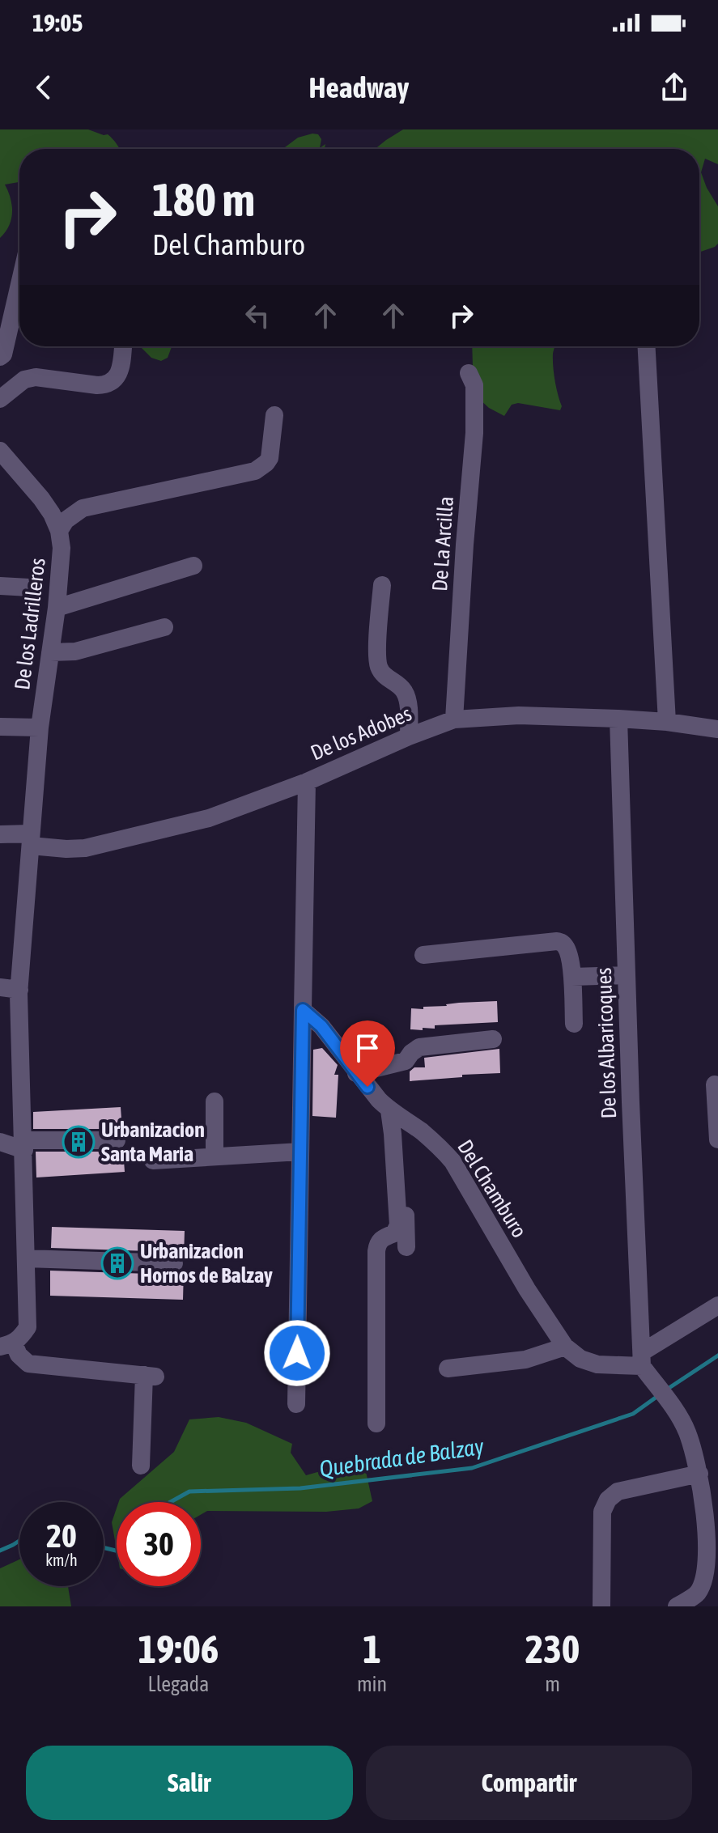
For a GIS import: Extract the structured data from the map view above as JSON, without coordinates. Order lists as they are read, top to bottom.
{
  "streets": {
    "street": [
      "De La Arcilla",
      "De los Ladrilleros",
      "De los Adobes",
      "De los Albaricoques",
      "Del Chamburo"
    ]
  },
  "crossings": [
    ["De La Arcilla", "De los Adobes"],
    ["De los Ladrilleros", "De los Adobes"],
    ["De los Adobes", "De los Albaricoques"],
    ["De los Albaricoques", "Del Chamburo"]
  ],
  "water": ["Quebrada de Balzay"],
  "places": {
    "building": ["Urbanizacion Santa Maria", "Urbanizacion Hornos de Balzay"]
  },
  "page": {
    "status": "19:05",
    "header": "Headway",
    "turn": ["180 m", "Del Chamburo"],
    "speed": "20 km/h",
    "limit": "30",
    "eta": [
      "19:06",
      "Llegada",
      "1",
      "min",
      "230",
      "m"
    ],
    "buttons": ["Salir", "Compartir"]
  }
}
